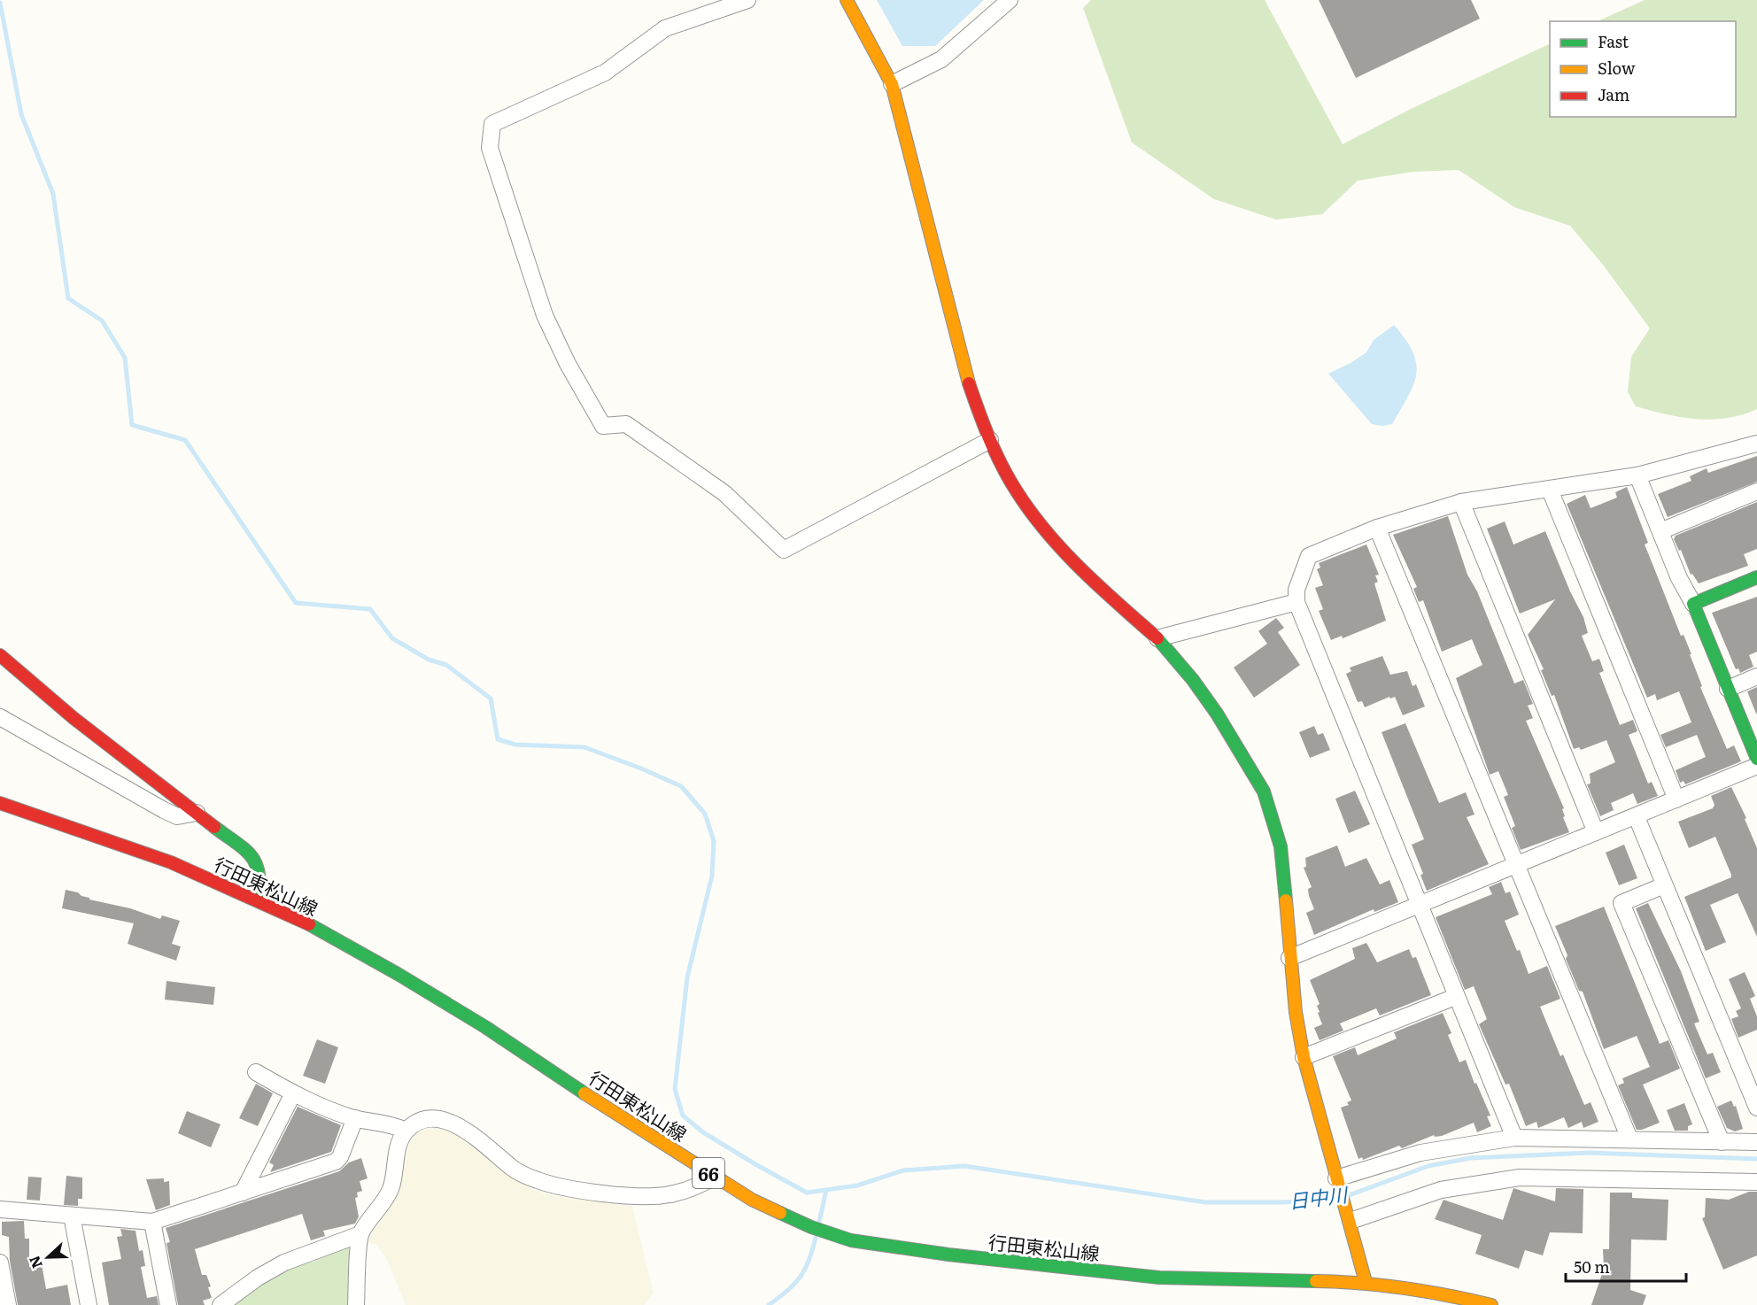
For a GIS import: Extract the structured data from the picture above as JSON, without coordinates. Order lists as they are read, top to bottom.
{
  "streets": {
    "street": ["行田東松山線", "66"]
  },
  "water": ["日中川"],
  "legend": ["Fast", "Slow", "Jam"],
  "scale_bar": "50 m",
  "north": "left"
}
